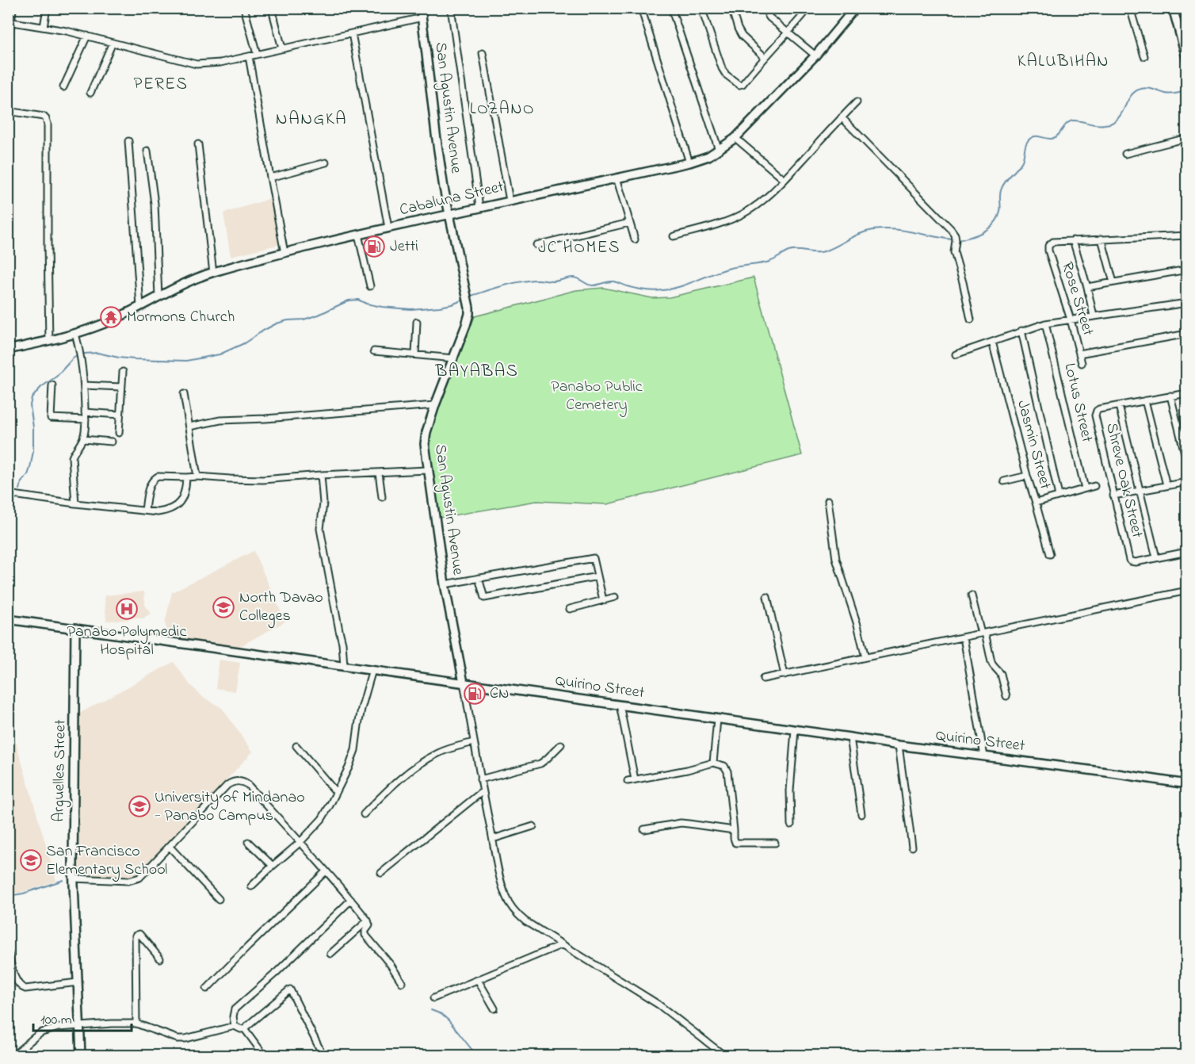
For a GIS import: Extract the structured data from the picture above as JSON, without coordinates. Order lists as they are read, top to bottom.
{
  "streets": {
    "street": [
      "San Agustin Avenue",
      "Cabaluna Street",
      "Rose Street",
      "Lotus Street",
      "Jasmin Street",
      "Shreve Oak Street",
      "Quirino Street",
      "Arguelles Street"
    ]
  },
  "crossings": [
    ["San Agustin Avenue", "Cabaluna Street"],
    ["San Agustin Avenue", "Quirino Street"],
    ["Quirino Street", "Arguelles Street"]
  ],
  "districts": [
    "KALUBIHAN",
    "PERES",
    "LOZANO",
    "NANGKA",
    "JC HOMES",
    "BAYABAS"
  ],
  "parks": ["Panabo Public Cemetery"],
  "places": {
    "fuel station": ["Jetti", "CN"],
    "temple": ["Mormons Church"],
    "school or university": ["North Davao Colleges", "University of Mindanao - Panabo Campus", "San Francisco Elementary School"],
    "hospital": ["Panabo Polymedic Hospital"]
  },
  "scale_bar": "100 m"
}
